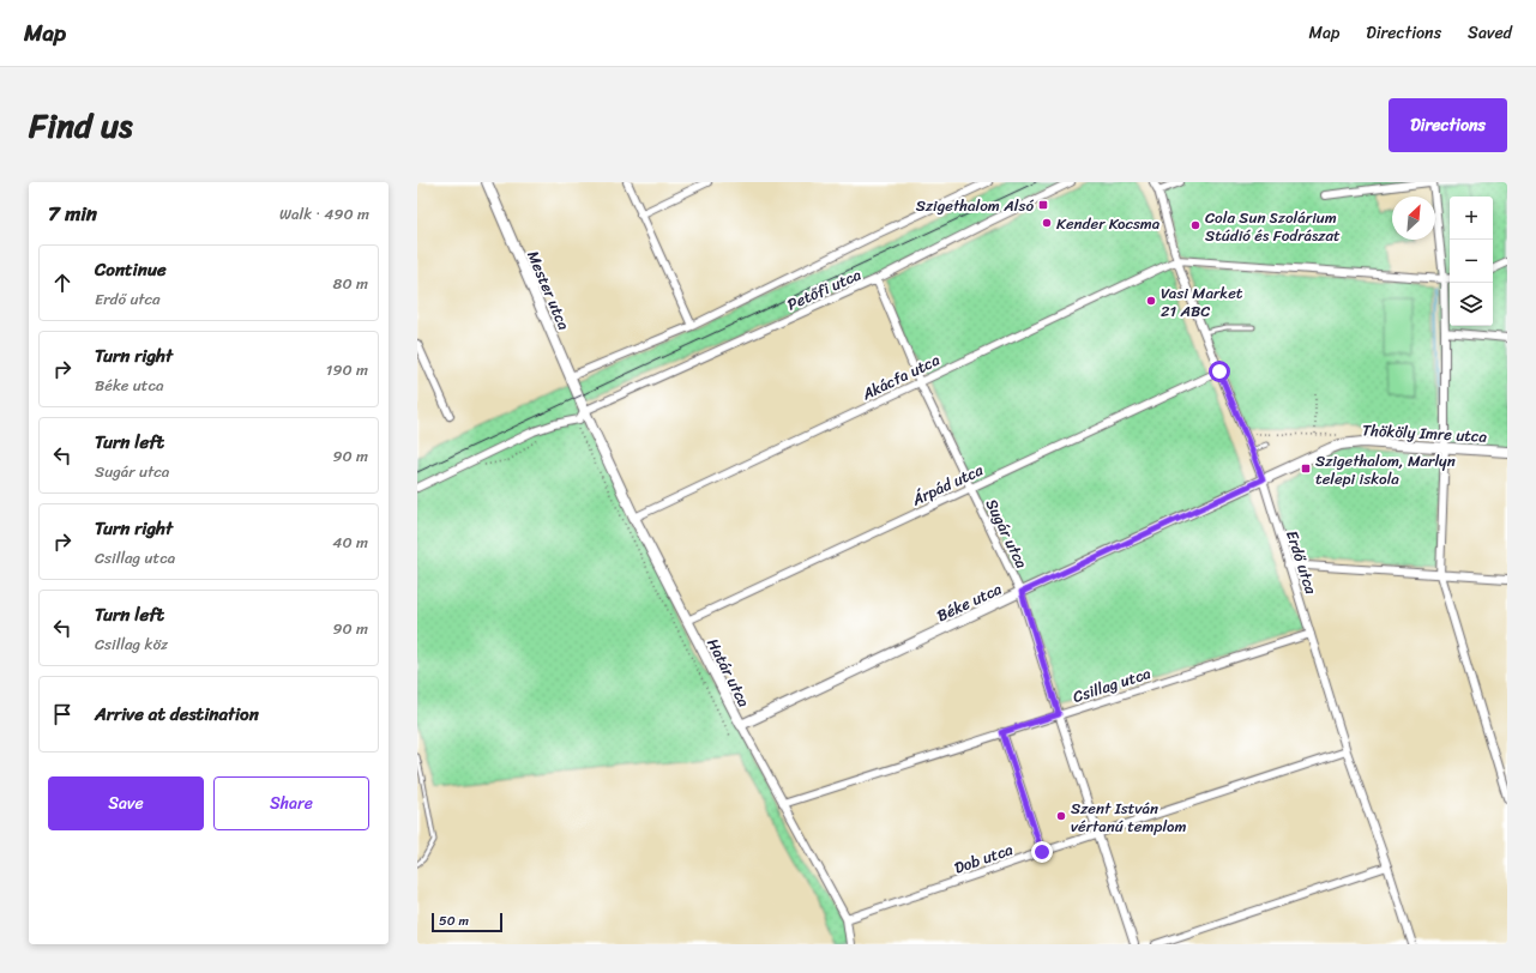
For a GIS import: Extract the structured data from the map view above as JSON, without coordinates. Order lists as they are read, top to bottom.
{
  "streets": {
    "street": [
      "Petőfi utca",
      "Mester utca",
      "Akácfa utca",
      "Thököly Imre utca",
      "Árpád utca",
      "Sugár utca",
      "Erdő utca",
      "Béke utca",
      "Határ utca",
      "Csillag utca",
      "Dob utca"
    ]
  },
  "crossings": [
    ["Petőfi utca", "Mester utca"],
    ["Petőfi utca", "Sugár utca"],
    ["Petőfi utca", "Határ utca"],
    ["Mester utca", "Határ utca"],
    ["Akácfa utca", "Sugár utca"],
    ["Akácfa utca", "Erdő utca"],
    ["Akácfa utca", "Határ utca"],
    ["Thököly Imre utca", "Erdő utca"],
    ["Thököly Imre utca", "Béke utca"],
    ["Árpád utca", "Sugár utca"],
    ["Árpád utca", "Erdő utca"],
    ["Árpád utca", "Határ utca"],
    ["Sugár utca", "Béke utca"],
    ["Sugár utca", "Csillag utca"],
    ["Sugár utca", "Dob utca"],
    ["Erdő utca", "Béke utca"],
    ["Erdő utca", "Csillag utca"],
    ["Erdő utca", "Dob utca"],
    ["Béke utca", "Határ utca"],
    ["Határ utca", "Csillag utca"],
    ["Határ utca", "Dob utca"]
  ],
  "places": {
    "transit": ["Szigethalom Alsó", "Szigethalom, Marlyn telepi iskola"],
    "other": [
      "Kender Kocsma",
      "Cola Sun Szolárium Stúdió és Fodrászat",
      "Vasi Market 21 ABC",
      "Szent István vértanú templom"
    ]
  },
  "scale_bar": "50 m",
  "north": "top right",
  "page": {
    "header": "Map",
    "nav": ["Map", "Directions", "Saved"],
    "title": "Find us",
    "buttons": [
      "Directions",
      ["Save", "Share"]
    ],
    "heading": ["7 min", "Walk · 490 m"],
    "map_buttons": ["+", "−"],
    "list": [
      ["Continue", "Erdő utca", "80 m"],
      ["Turn right", "Béke utca", "190 m"],
      ["Turn left", "Sugár utca", "90 m"],
      ["Turn right", "Csillag utca", "40 m"],
      ["Turn left", "Csillag köz", "90 m"],
      "Arrive at destination"
    ],
    "scale": "50 m"
  }
}
